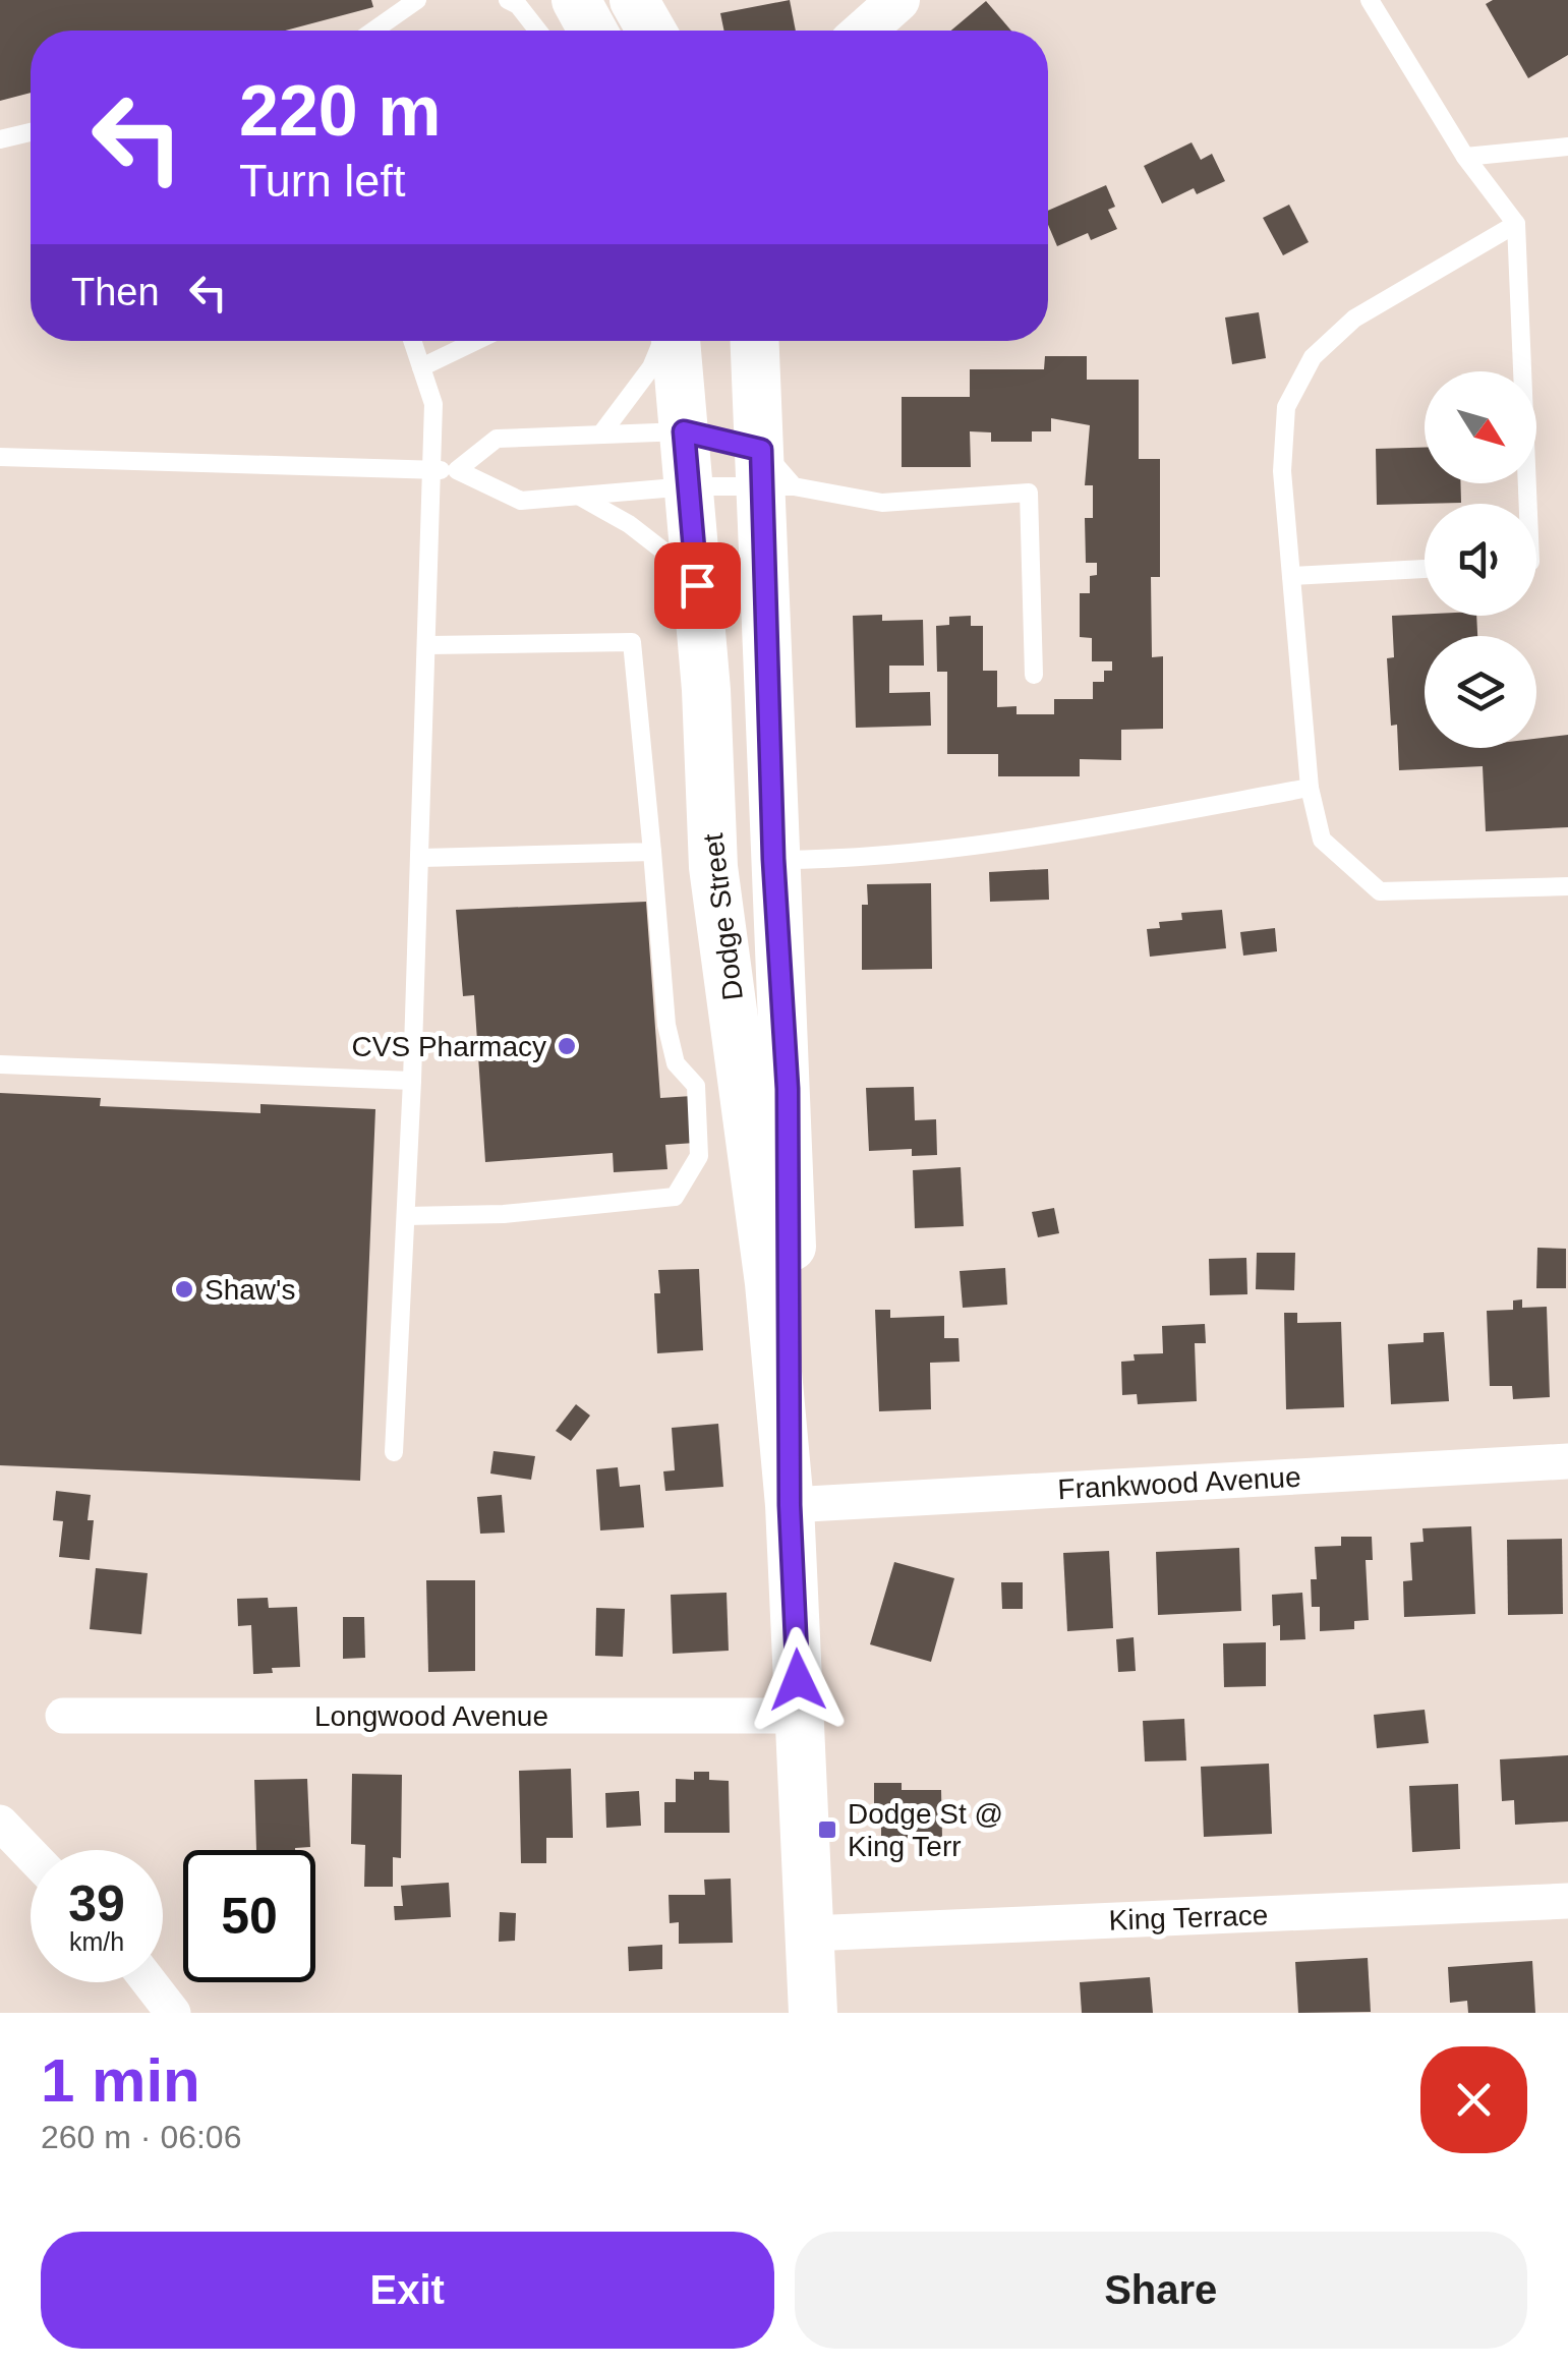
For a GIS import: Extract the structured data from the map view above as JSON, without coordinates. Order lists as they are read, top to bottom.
{
  "streets": {
    "main road": ["Dodge Street"],
    "street": ["Frankwood Avenue", "Longwood Avenue", "King Terrace"]
  },
  "crossings": [
    ["Dodge Street", "Frankwood Avenue"],
    ["Dodge Street", "Longwood Avenue"],
    ["Dodge Street", "King Terrace"]
  ],
  "places": {
    "other": ["CVS Pharmacy", "Shaw's"],
    "transit": ["Dodge St @ King Terr"]
  },
  "north": "bottom right",
  "page": {
    "turn": ["220 m", "Turn left"],
    "then": "Then",
    "speed": "39 km/h",
    "limit": "50",
    "heading": ["1 min", "260 m · 06:06"],
    "buttons": ["Exit", "Share"]
  }
}
